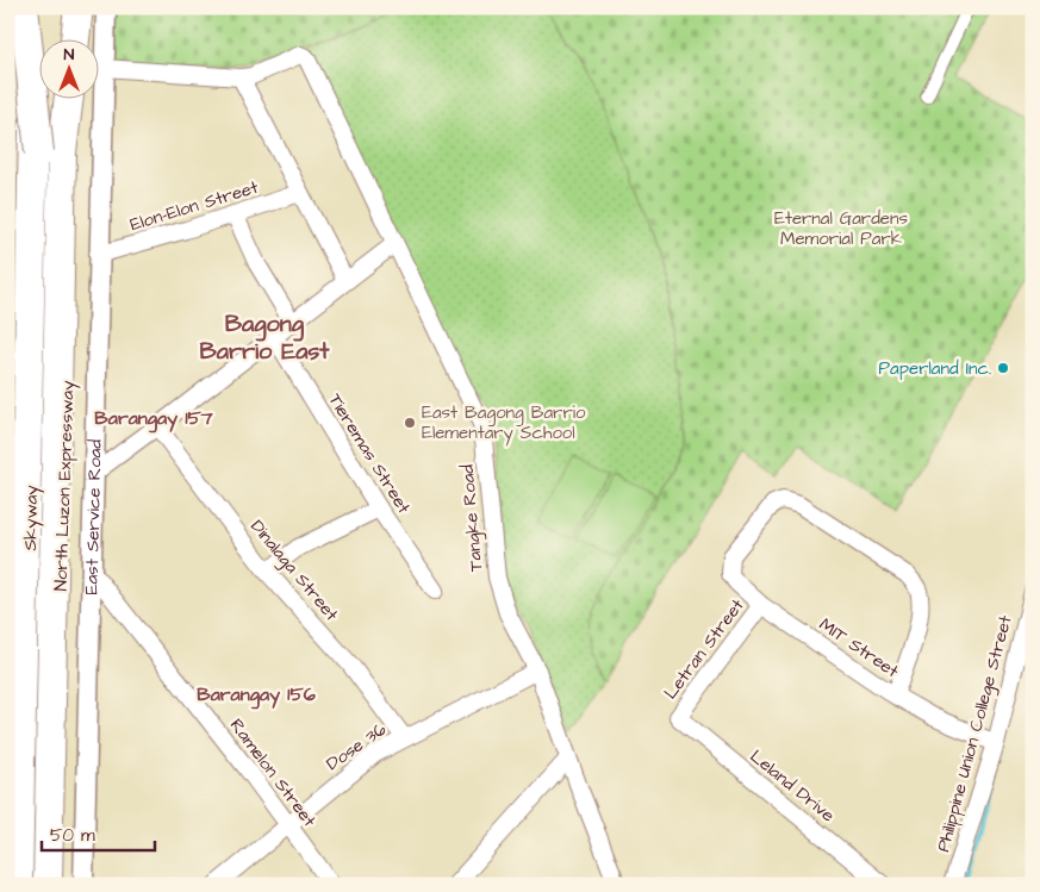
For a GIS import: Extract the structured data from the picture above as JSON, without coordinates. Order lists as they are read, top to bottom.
{
  "streets": {
    "highway": ["North Luzon Expressway", "Skyway"],
    "street": [
      "Elon-Elon Street",
      "Tieremas Street",
      "East Service Road",
      "Tangke Road",
      "Dinalaga Street",
      "MIT Street",
      "Letran Street",
      "Philippine Union College Street",
      "Dose 36",
      "Ramelon Street",
      "Leland Drive"
    ]
  },
  "crossings": [
    ["Elon-Elon Street", "East Service Road"],
    ["East Service Road", "Ramelon Street"],
    ["Tangke Road", "Dose 36"],
    ["Dinalaga Street", "Dose 36"],
    ["MIT Street", "Letran Street"],
    ["MIT Street", "Philippine Union College Street"],
    ["Letran Street", "Leland Drive"],
    ["Dose 36", "Ramelon Street"]
  ],
  "districts": ["Bagong Barrio East", "Barangay 157", "Barangay 156"],
  "parks": ["Eternal Gardens Memorial Park"],
  "places": ["Paperland Inc.", "East Bagong Barrio Elementary School"],
  "scale_bar": "50 m",
  "north": "top"
}
